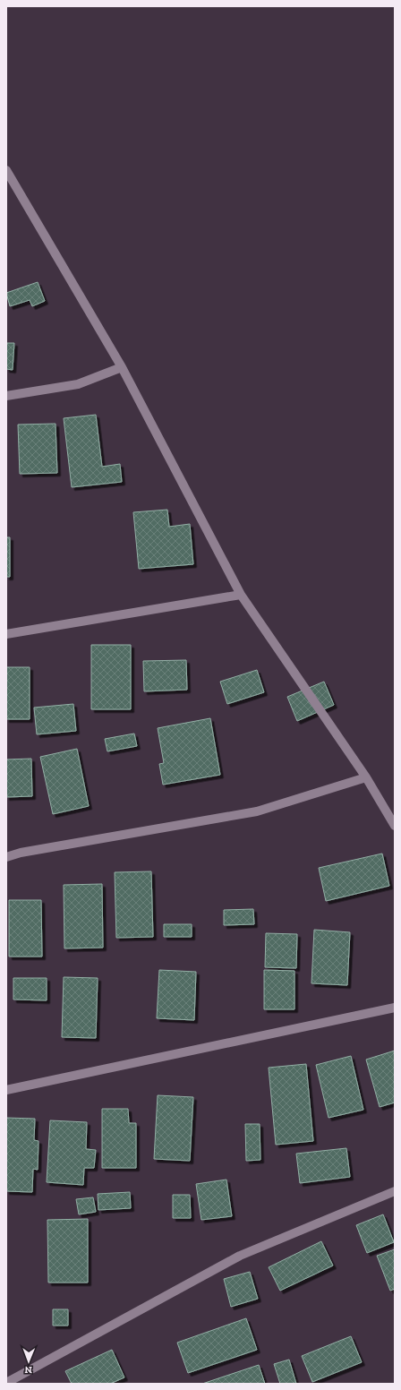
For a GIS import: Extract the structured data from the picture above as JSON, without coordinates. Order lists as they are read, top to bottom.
{
  "north": "bottom"
}
